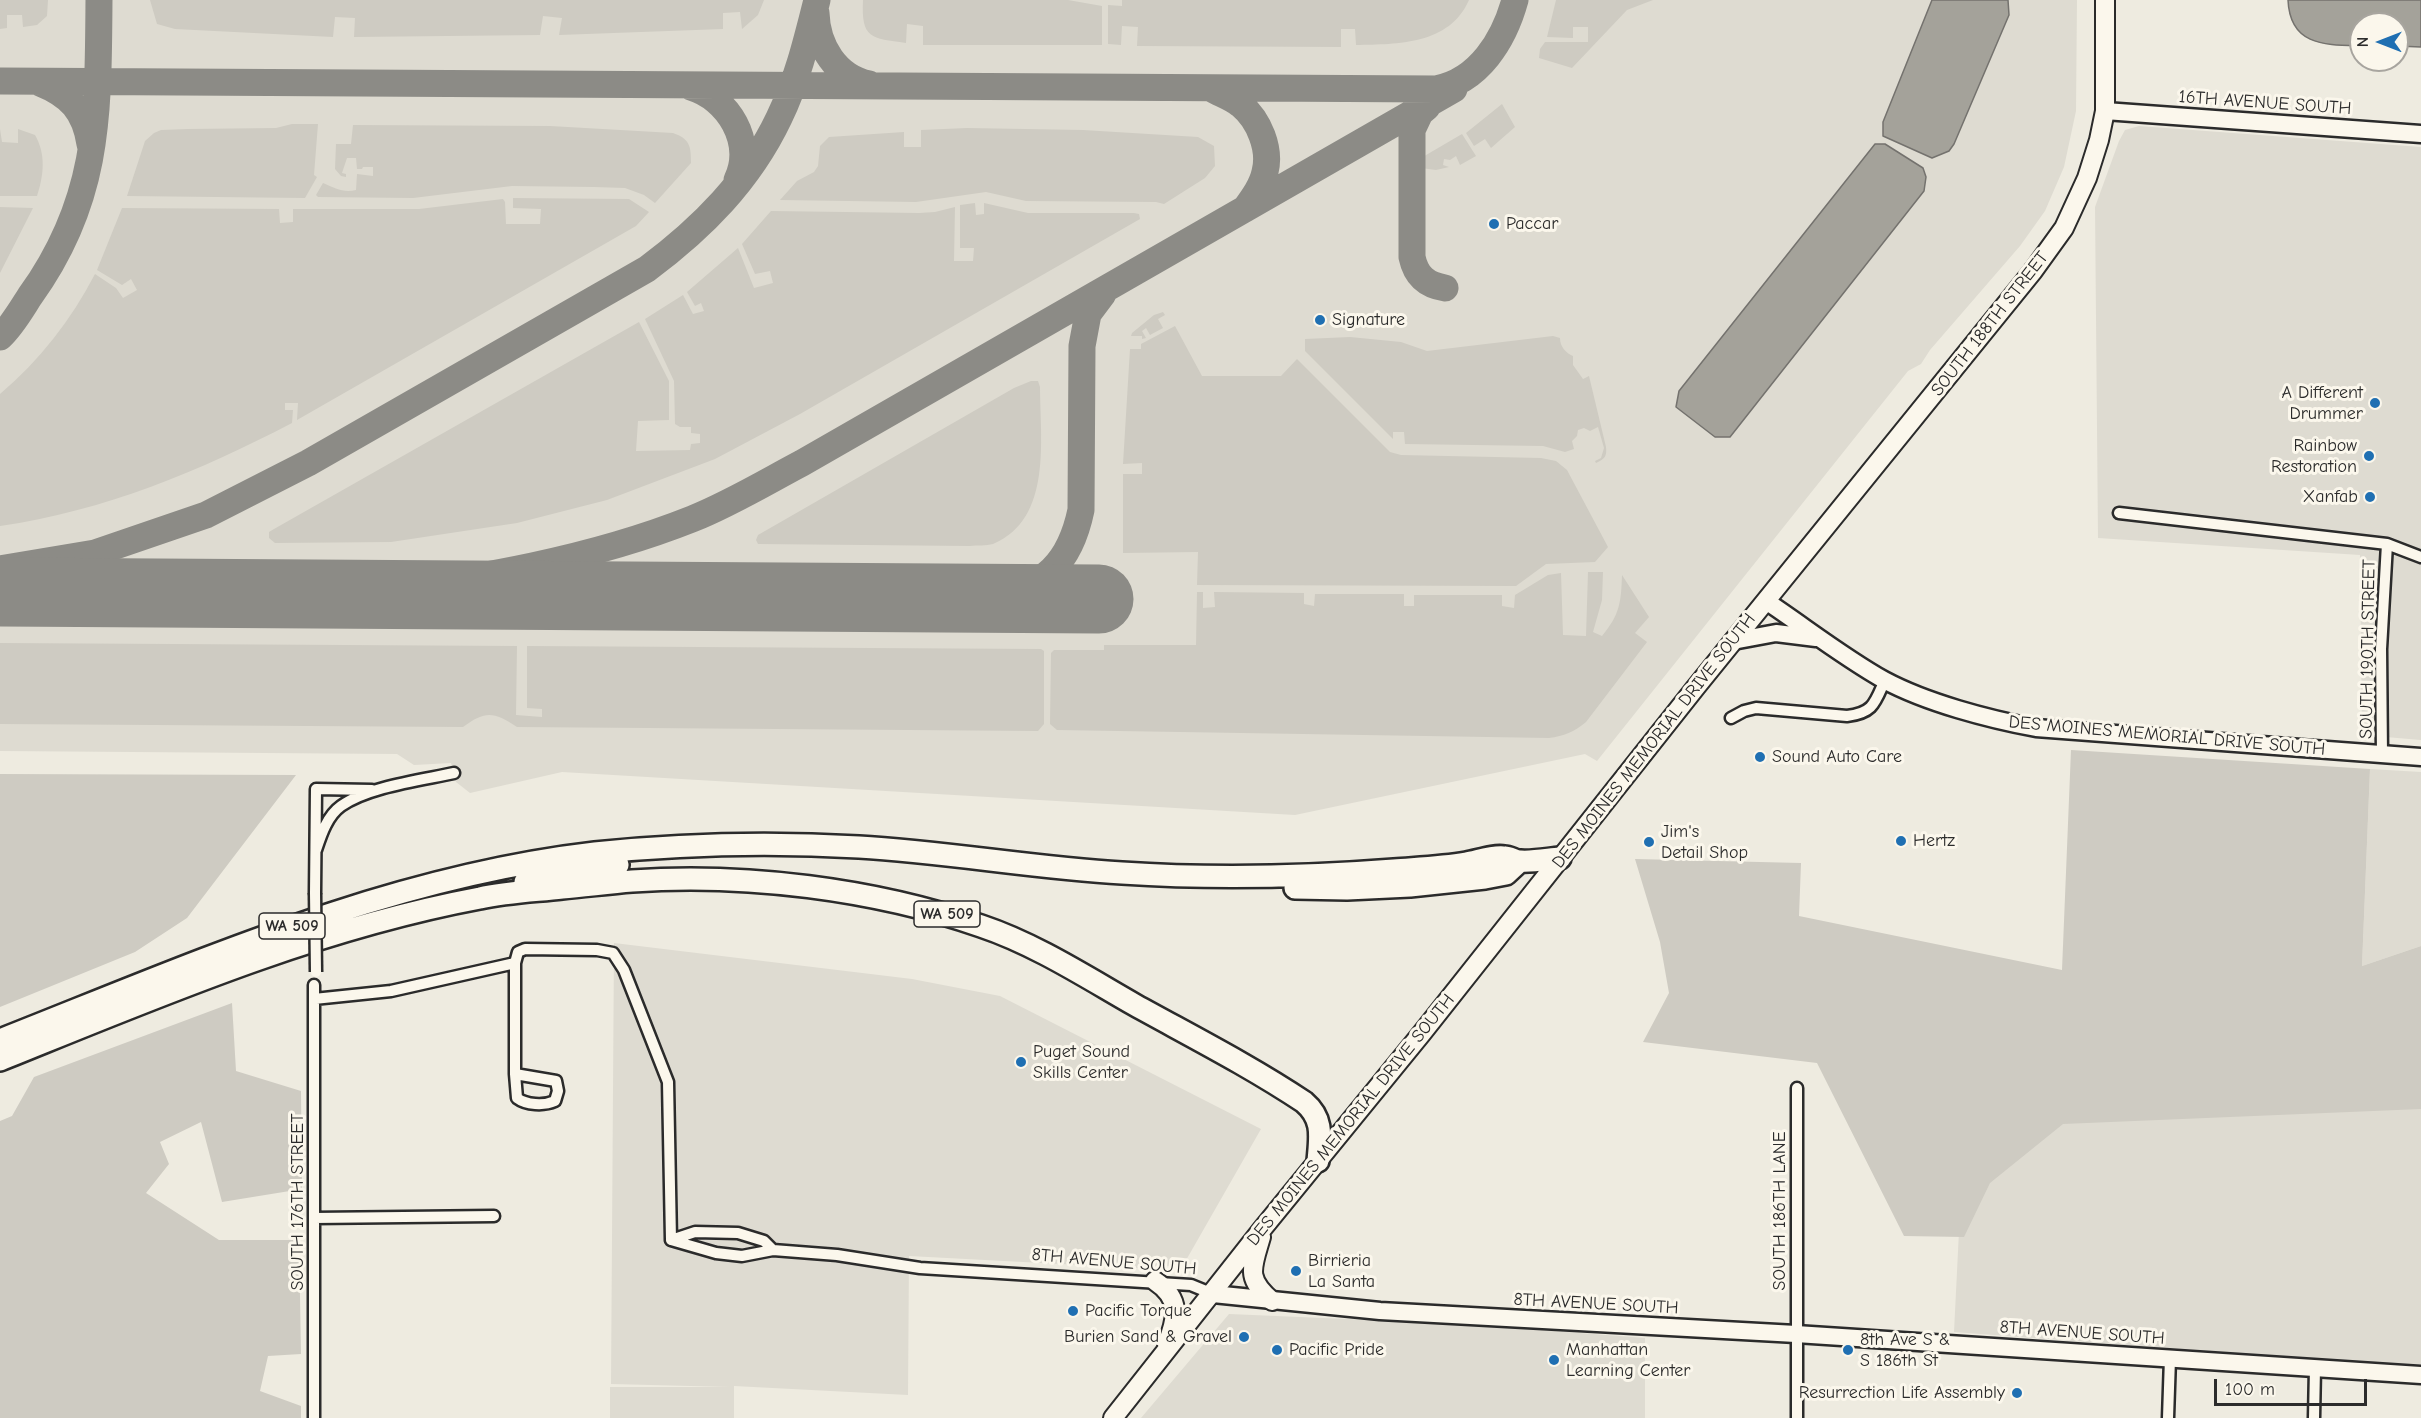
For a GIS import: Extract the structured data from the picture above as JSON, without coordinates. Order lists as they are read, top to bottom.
{
  "streets": {
    "highway": ["WA 509"],
    "main road": ["SOUTH 188TH STREET", "DES MOINES MEMORIAL DRIVE SOUTH"],
    "street": [
      "16TH AVENUE SOUTH",
      "SOUTH 190TH STREET",
      "SOUTH 176TH STREET",
      "SOUTH 186TH LANE",
      "8TH AVENUE SOUTH"
    ]
  },
  "crossings": [
    ["16TH AVENUE SOUTH", "SOUTH 188TH STREET"],
    ["SOUTH 188TH STREET", "DES MOINES MEMORIAL DRIVE SOUTH"],
    ["SOUTH 190TH STREET", "DES MOINES MEMORIAL DRIVE SOUTH"],
    ["DES MOINES MEMORIAL DRIVE SOUTH", "WA 509"],
    ["DES MOINES MEMORIAL DRIVE SOUTH", "8TH AVENUE SOUTH"],
    ["SOUTH 186TH LANE", "8TH AVENUE SOUTH"]
  ],
  "places": [
    "Paccar",
    "Signature",
    "A Different Drummer",
    "Rainbow Restoration",
    "Xanfab",
    "Sound Auto Care",
    "Hertz",
    "Jim's Detail Shop",
    "Puget Sound Skills Center",
    "Birrieria La Santa",
    "Pacific Torque",
    "Burien Sand & Gravel",
    "Pacific Pride",
    "8th Ave S & S 186th St",
    "Manhattan Learning Center",
    "Resurrection Life Assembly"
  ],
  "scale_bar": "100 m",
  "north": "left"
}
